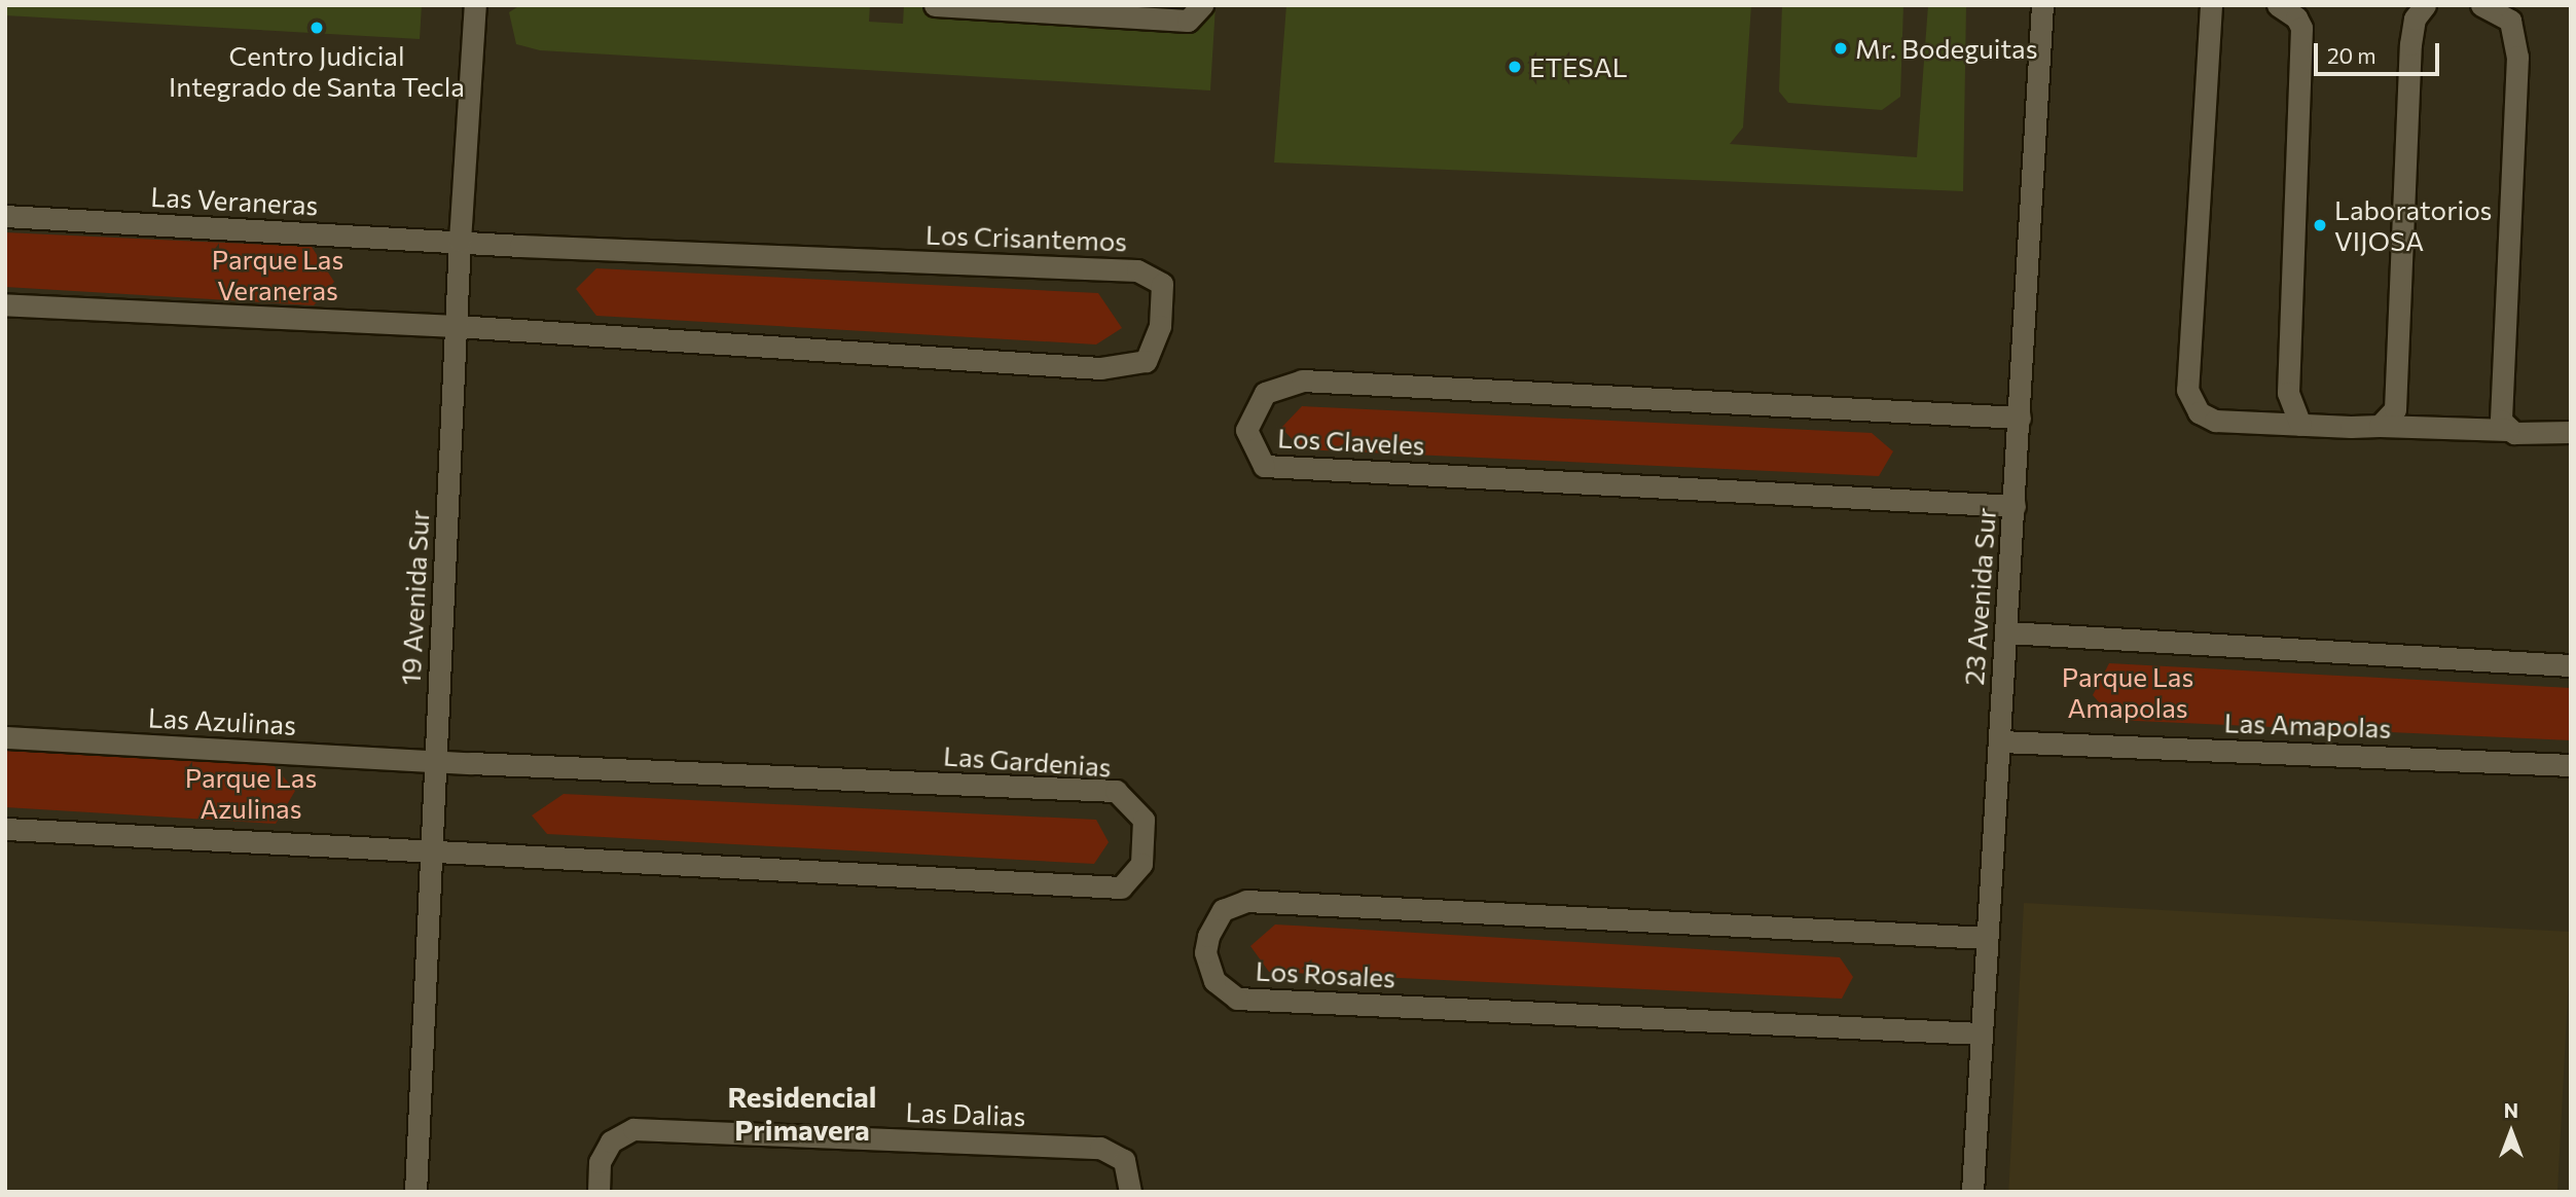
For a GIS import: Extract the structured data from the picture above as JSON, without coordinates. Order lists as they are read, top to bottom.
{
  "streets": {
    "street": [
      "Las Veraneras",
      "Los Crisantemos",
      "Los Claveles",
      "23 Avenida Sur",
      "19 Avenida Sur",
      "Las Azulinas",
      "Las Amapolas",
      "Las Gardenias",
      "Los Rosales",
      "Las Dalias"
    ]
  },
  "crossings": [
    ["Las Veraneras", "Los Crisantemos"],
    ["Las Veraneras", "19 Avenida Sur"],
    ["Los Crisantemos", "19 Avenida Sur"],
    ["Los Claveles", "23 Avenida Sur"],
    ["23 Avenida Sur", "Las Amapolas"],
    ["23 Avenida Sur", "Los Rosales"],
    ["19 Avenida Sur", "Las Azulinas"],
    ["19 Avenida Sur", "Las Gardenias"],
    ["Las Azulinas", "Las Gardenias"]
  ],
  "districts": ["Residencial Primavera"],
  "parks": ["Parque Las Veraneras", "Parque Las Amapolas", "Parque Las Azulinas"],
  "places": [
    "Centro Judicial Integrado de Santa Tecla",
    "Mr. Bodeguitas",
    "ETESAL",
    "Laboratorios VIJOSA"
  ],
  "scale_bar": "20 m",
  "north": "top"
}
